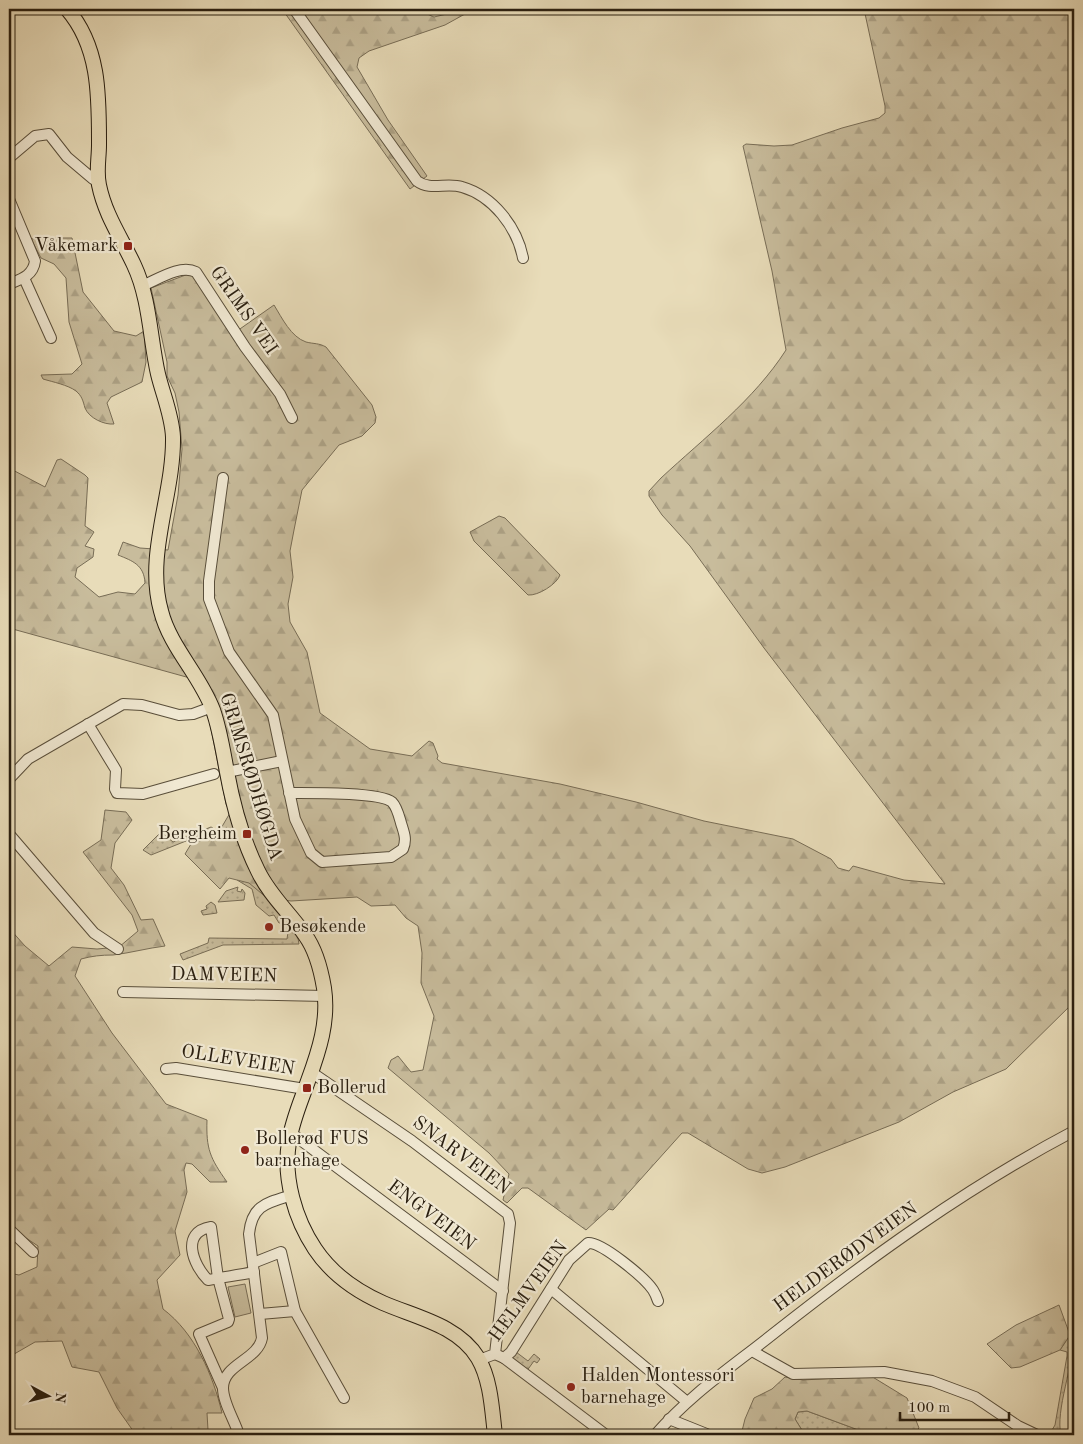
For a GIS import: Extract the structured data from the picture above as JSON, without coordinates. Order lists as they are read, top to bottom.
{
  "streets": {
    "main road": ["GRIMSRØDHØGDA"],
    "street": [
      "GRIMS VEI",
      "DAMVEIEN",
      "OLLEVEIEN",
      "SNARVEIEN",
      "ENGVEIEN",
      "HELDERØDVEIEN",
      "HELMVEIEN"
    ]
  },
  "crossings": [
    ["GRIMS VEI", "GRIMSRØDHØGDA"],
    ["GRIMSRØDHØGDA", "DAMVEIEN"],
    ["GRIMSRØDHØGDA", "OLLEVEIEN"],
    ["GRIMSRØDHØGDA", "SNARVEIEN"],
    ["GRIMSRØDHØGDA", "ENGVEIEN"],
    ["SNARVEIEN", "ENGVEIEN"],
    ["SNARVEIEN", "HELMVEIEN"]
  ],
  "places": {
    "transit": ["Våkemark", "Bergheim", "Bollerud"],
    "other": ["Besøkende", "Bollerød FUS barnehage", "Halden Montessori barnehage"]
  },
  "scale_bar": "100 m",
  "north": "right"
}
